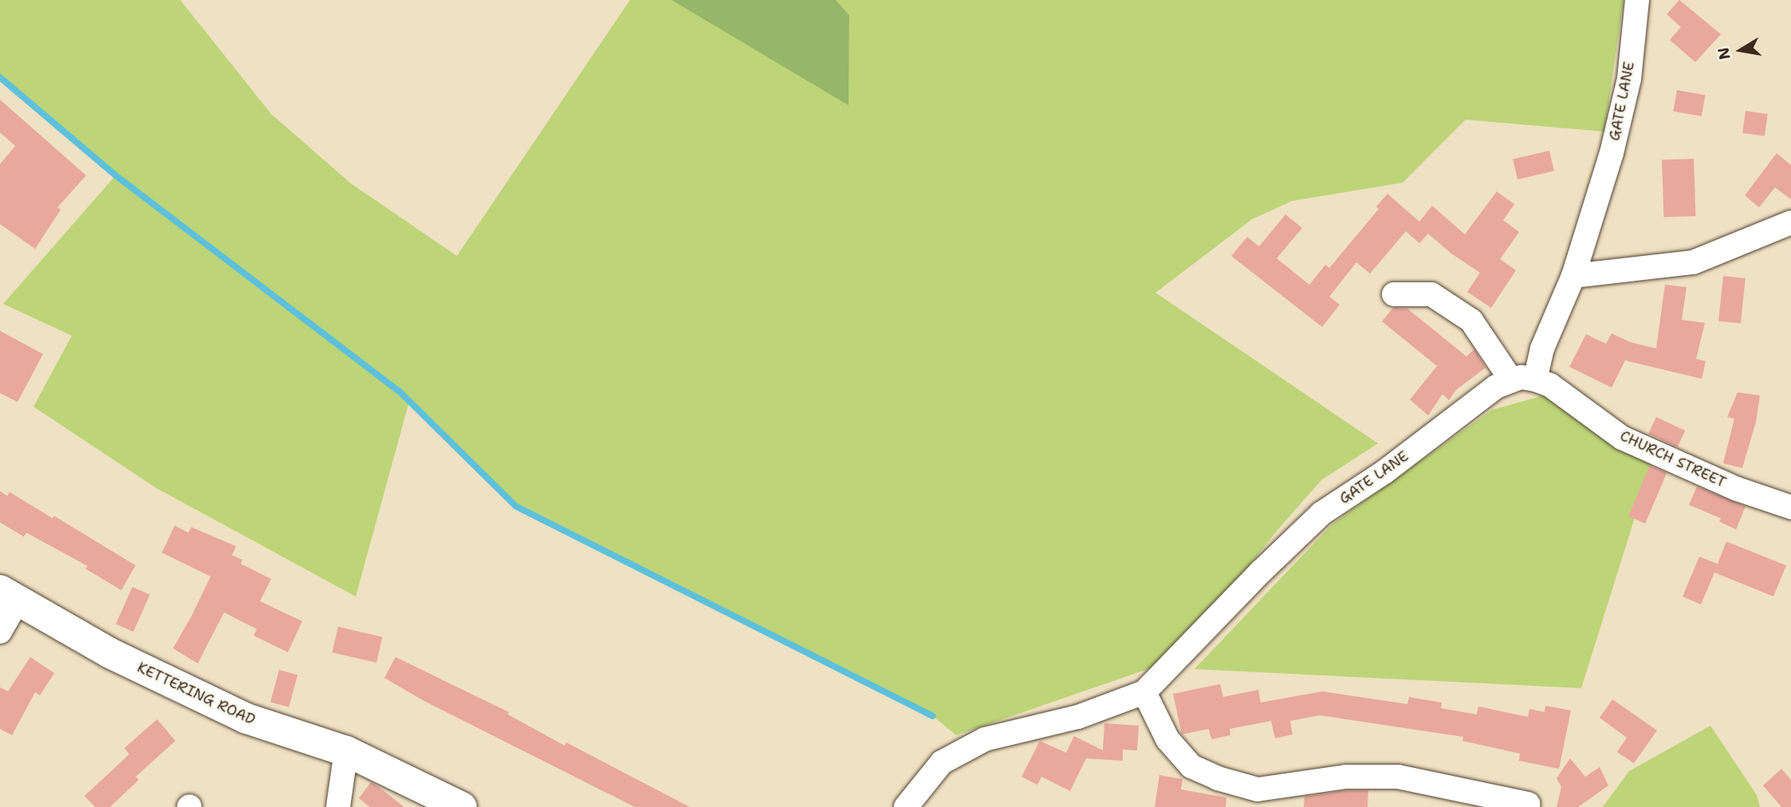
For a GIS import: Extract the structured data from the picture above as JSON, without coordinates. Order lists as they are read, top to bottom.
{
  "streets": {
    "street": ["GATE LANE", "CHURCH STREET", "KETTERING ROAD"]
  },
  "crossings": [
    ["GATE LANE", "CHURCH STREET"]
  ],
  "north": "left"
}
